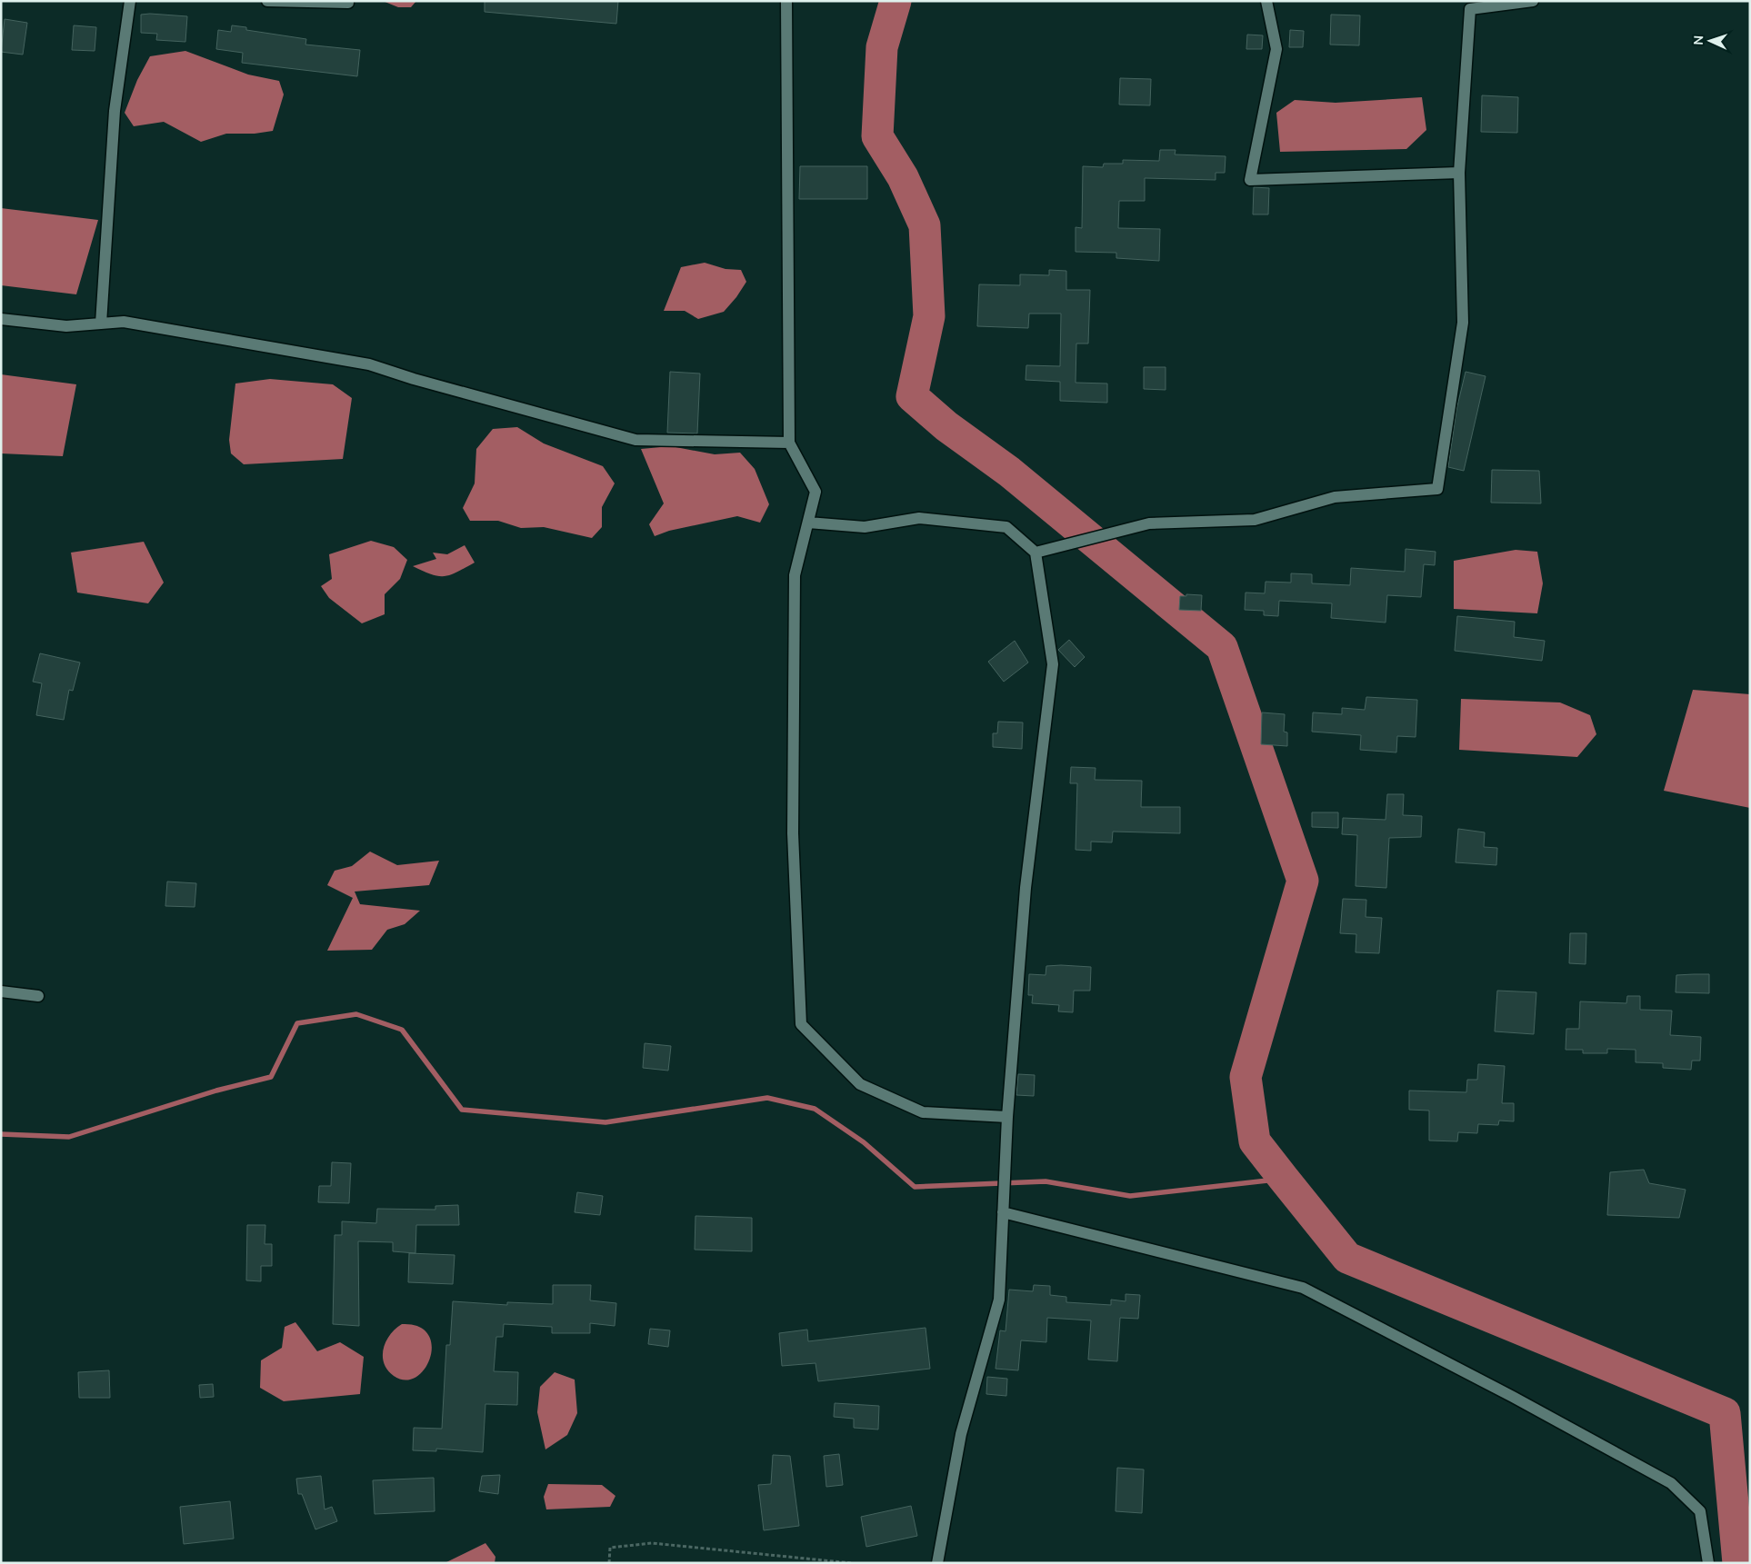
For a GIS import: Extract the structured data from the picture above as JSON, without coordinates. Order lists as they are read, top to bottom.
{
  "north": "left"
}
